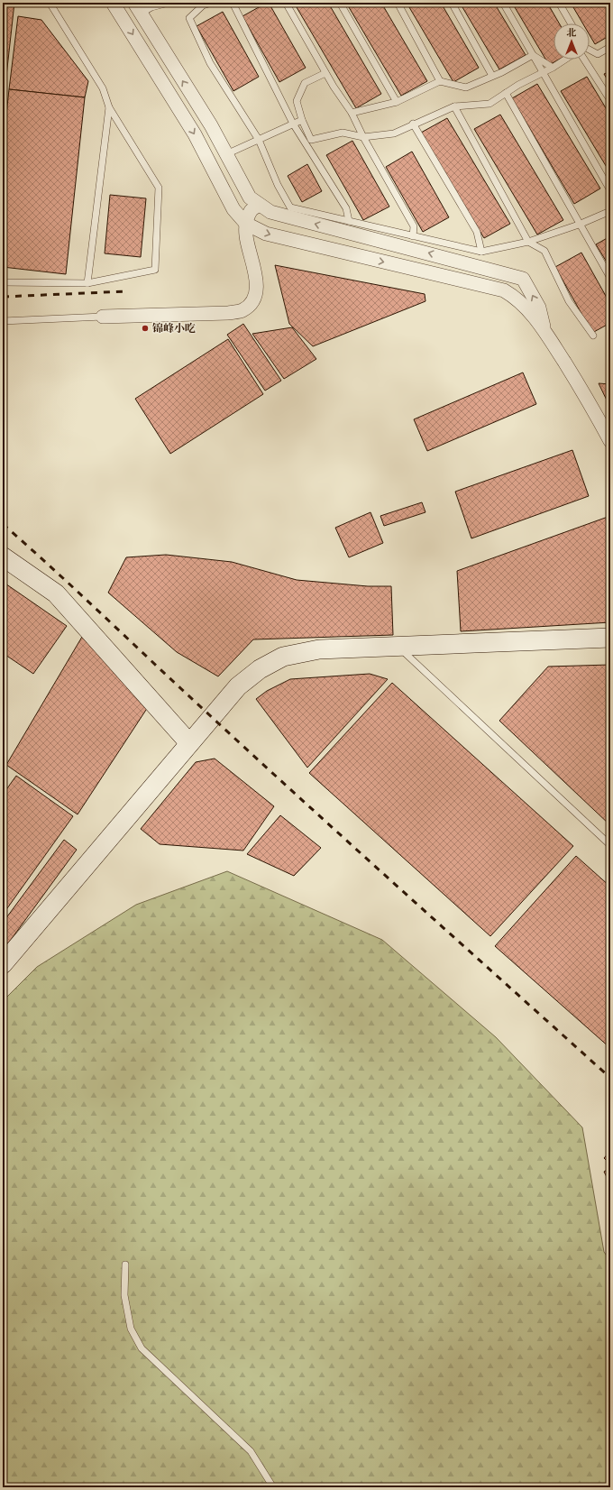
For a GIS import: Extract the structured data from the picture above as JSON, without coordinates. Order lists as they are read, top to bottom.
{
  "places": ["锦峰小吃"],
  "north": "top"
}
